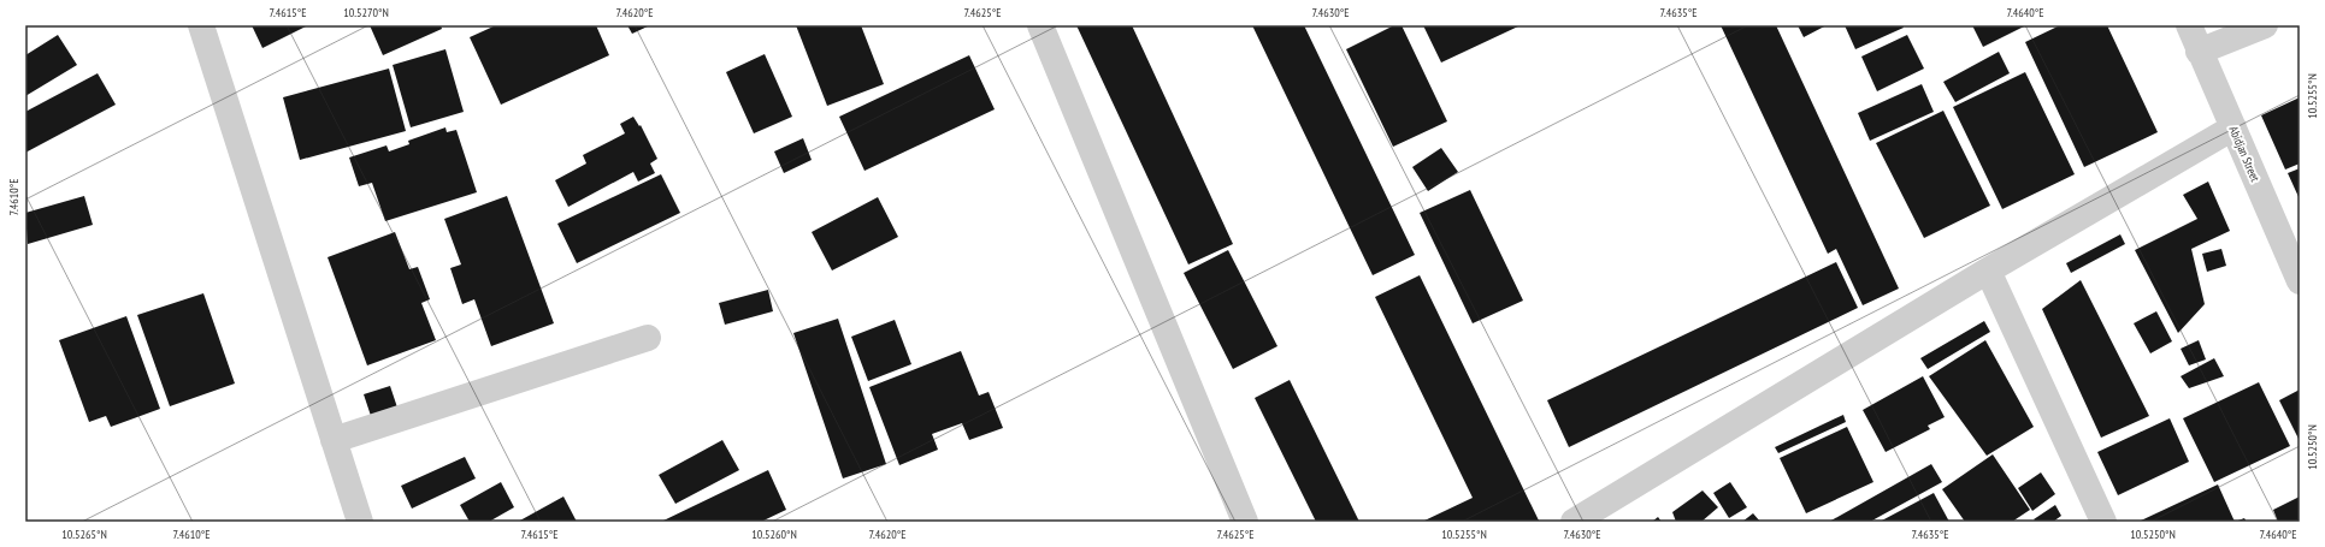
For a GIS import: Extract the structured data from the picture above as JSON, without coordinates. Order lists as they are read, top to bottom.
{
  "streets": {
    "street": ["Abidjan Street"]
  },
  "coordinates": [
    "7.4615°E",
    "10.5270°N",
    "7.4620°E",
    "7.4625°E",
    "7.4630°E",
    "7.4635°E",
    "7.4640°E",
    "10.5255°N",
    "7.4610°E",
    "10.5250°N",
    "10.5265°N",
    "10.5260°N"
  ]
}
